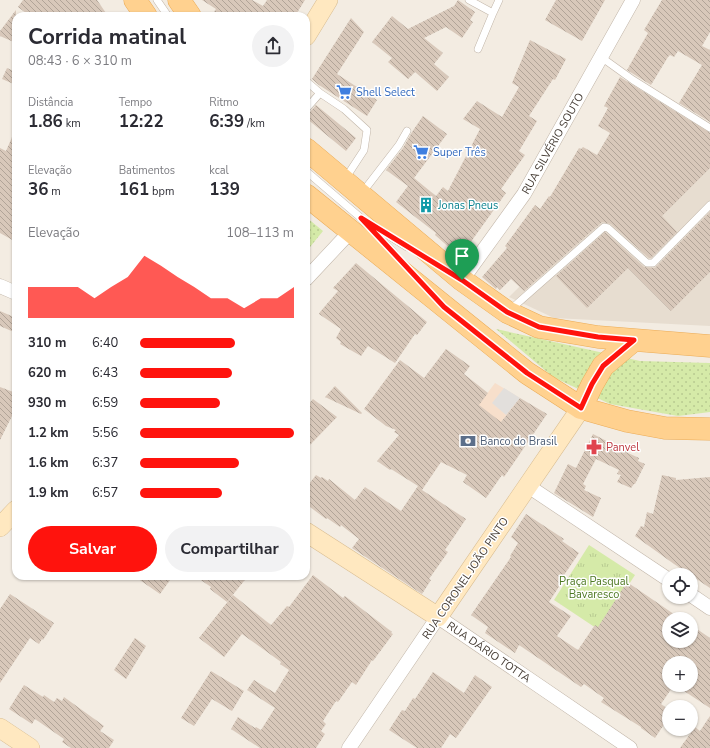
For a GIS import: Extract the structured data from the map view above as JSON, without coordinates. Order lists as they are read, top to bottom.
{
  "streets": {
    "street": ["RUA SILVÉRIO SOUTO", "RUA CORONEL JOÃO PINTO", "RUA DÁRIO TOTTA"]
  },
  "crossings": [
    ["RUA CORONEL JOÃO PINTO", "RUA DÁRIO TOTTA"]
  ],
  "parks": ["Praça Pasqual Bavaresco"],
  "places": {
    "supermarket": ["Shell Select", "Super Três"],
    "building": ["Jonas Pneus"],
    "bank": ["Banco do Brasil"],
    "pharmacy": ["Panvel"]
  },
  "page": {
    "heading": ["Corrida matinal", "08:43 · 6 × 310 m"],
    "stats": [
      ["Distância", "1.86 km"],
      ["Tempo", "12:22"],
      ["Ritmo", "6:39 /km"],
      ["Elevação", "36 m"],
      ["Batimentos", "161 bpm"],
      ["kcal", "139"]
    ],
    "chart": ["Elevação", "108–113 m"],
    "list": [
      {
        "name": "310 m",
        "note": "6:40"
      },
      {
        "name": "620 m",
        "note": "6:43"
      },
      {
        "name": "930 m",
        "note": "6:59"
      },
      {
        "name": "1.2 km",
        "note": "5:56"
      },
      {
        "name": "1.6 km",
        "note": "6:37"
      },
      {
        "name": "1.9 km",
        "note": "6:57"
      }
    ],
    "buttons": ["Salvar", "Compartilhar"],
    "map_buttons": ["+", "−"]
  }
}
